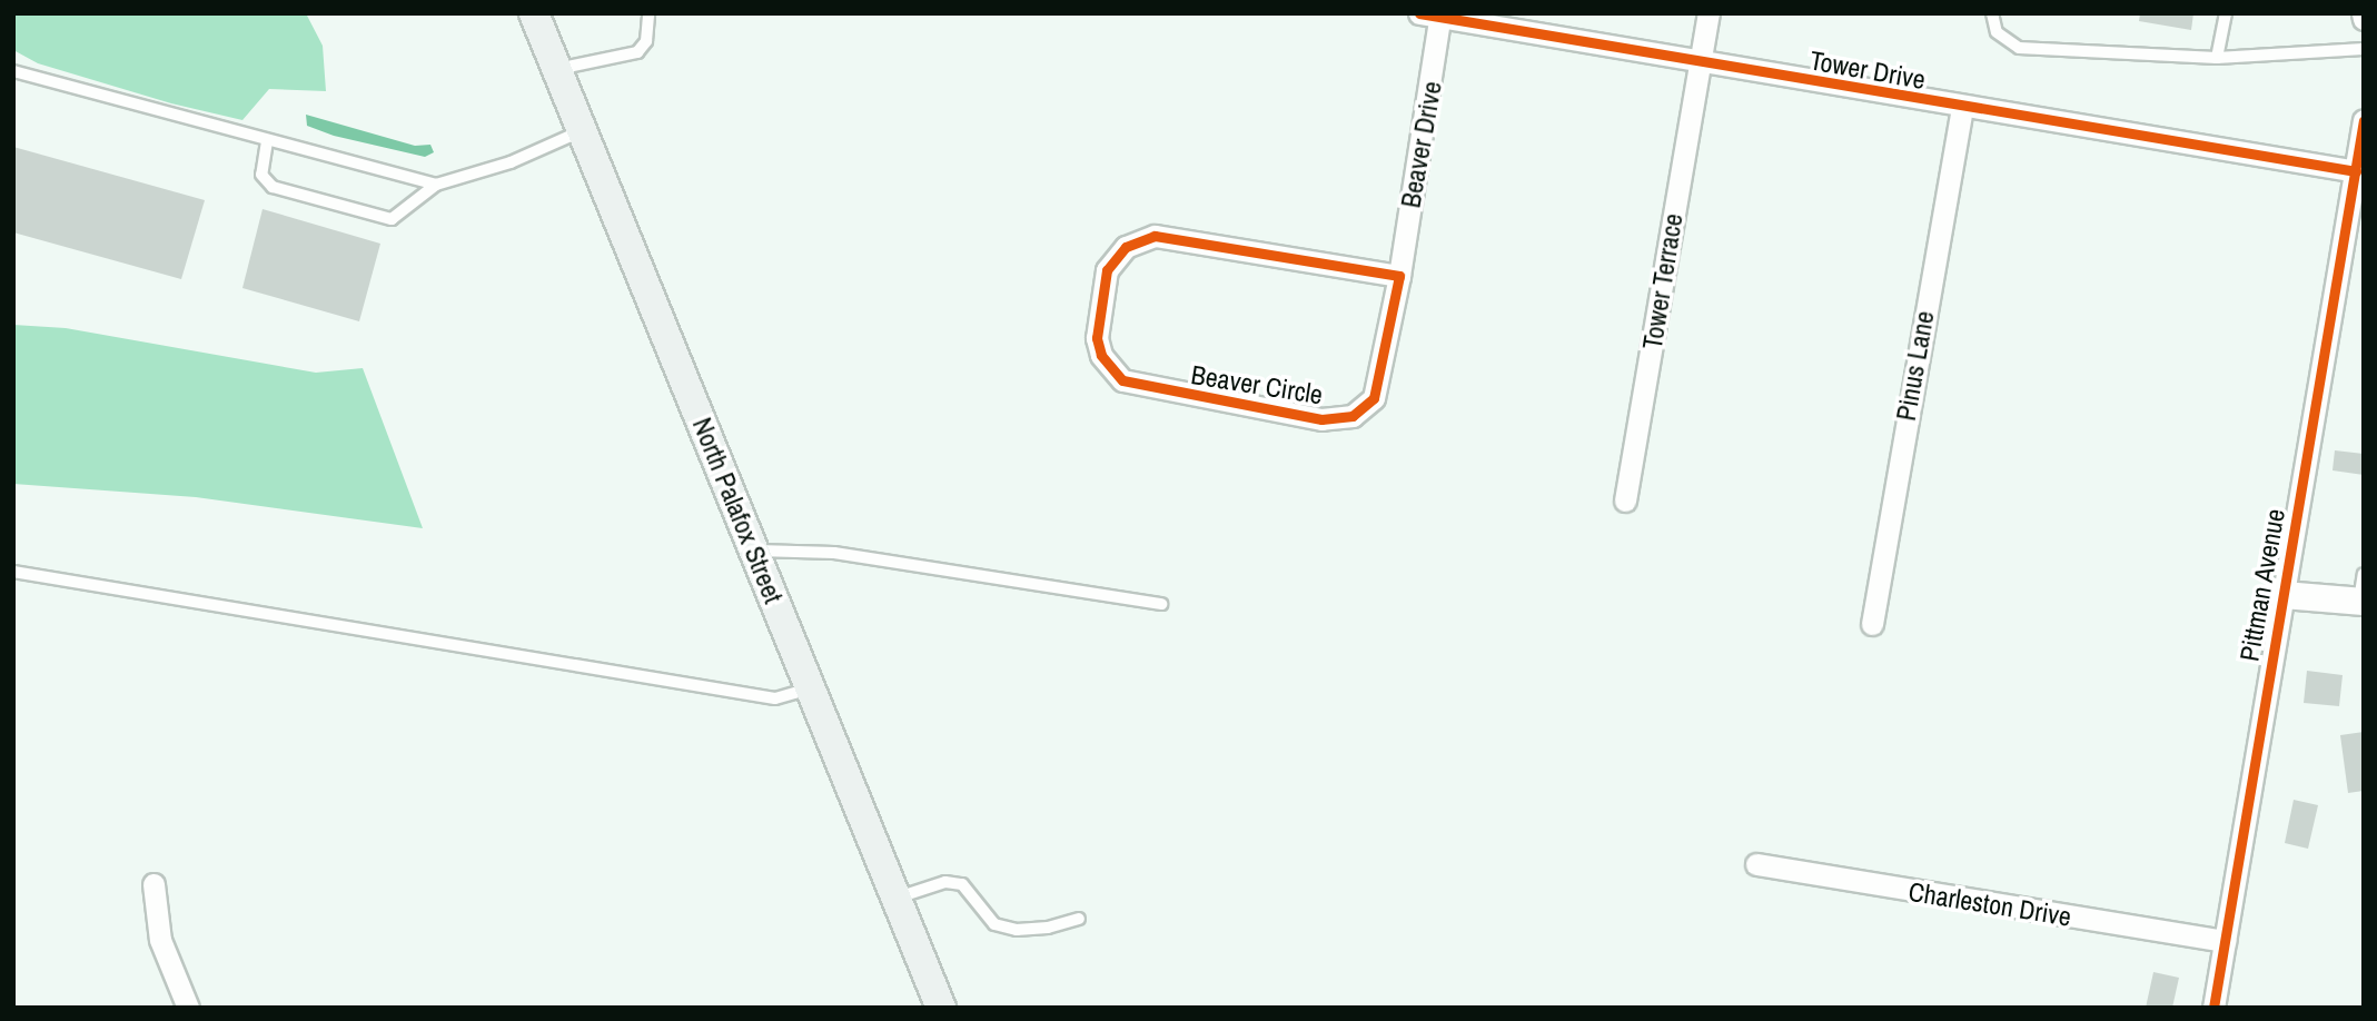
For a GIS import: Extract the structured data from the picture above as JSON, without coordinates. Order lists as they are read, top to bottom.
{
  "streets": {
    "main road": ["North Palafox Street"],
    "street": [
      "Tower Drive",
      "Beaver Drive",
      "Tower Terrace",
      "Pinus Lane",
      "Beaver Circle",
      "Pittman Avenue",
      "Charleston Drive"
    ]
  },
  "crossings": [
    ["Tower Drive", "Beaver Drive"],
    ["Tower Drive", "Tower Terrace"],
    ["Tower Drive", "Pinus Lane"],
    ["Tower Drive", "Pittman Avenue"],
    ["Beaver Drive", "Beaver Circle"],
    ["Pittman Avenue", "Charleston Drive"]
  ]
}
